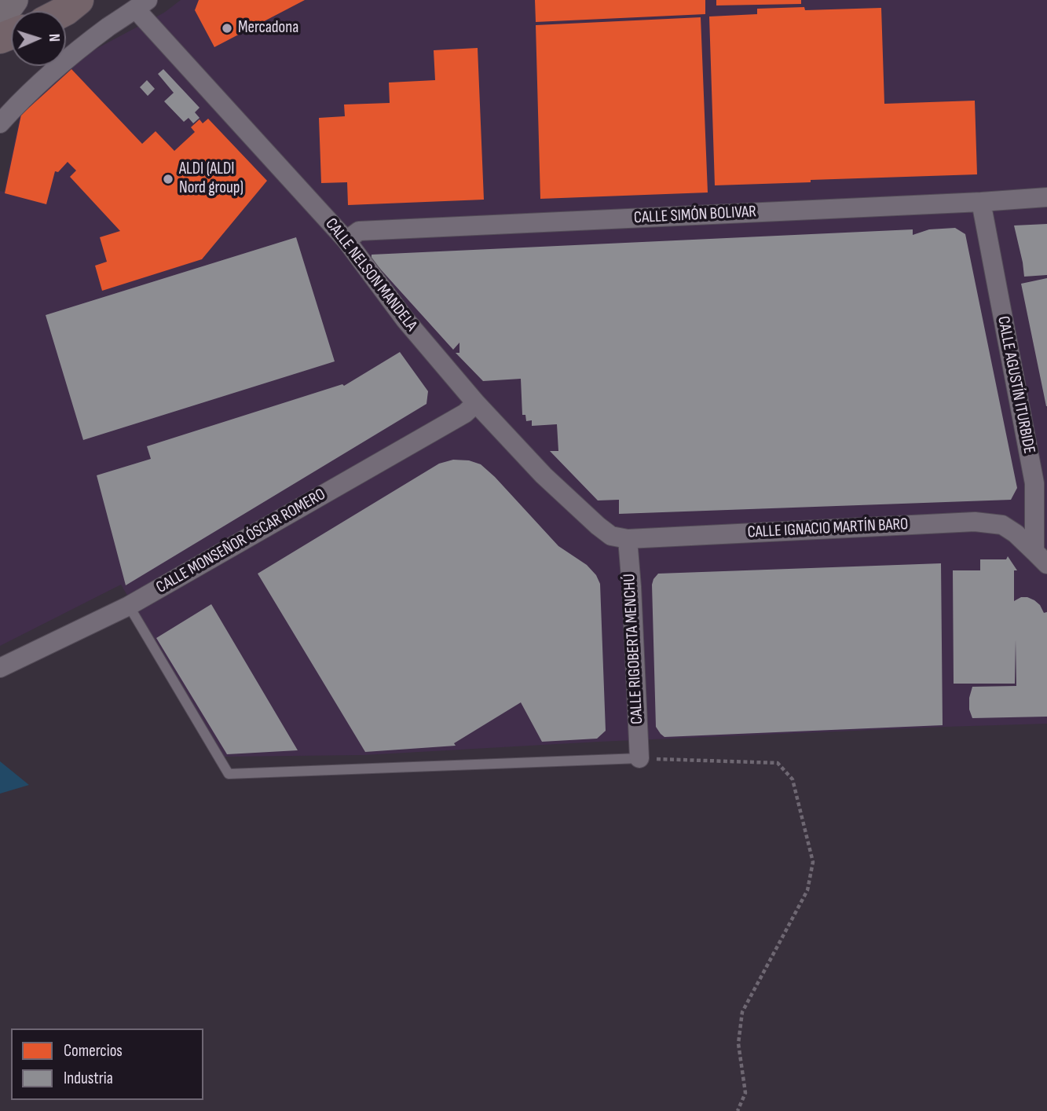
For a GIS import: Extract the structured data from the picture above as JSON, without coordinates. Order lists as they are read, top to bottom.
{
  "streets": {
    "street": [
      "CALLE SIMÓN BOLIVAR",
      "CALLE NELSON MANDELA",
      "CALLE AGUSTÍN ITURBIDE",
      "CALLE IGNACIO MARTÍN BARO",
      "CALLE MONSEÑOR ÓSCAR ROMERO",
      "CALLE RIGOBERTA MENCHÚ"
    ]
  },
  "crossings": [
    ["CALLE SIMÓN BOLIVAR", "CALLE NELSON MANDELA"],
    ["CALLE SIMÓN BOLIVAR", "CALLE AGUSTÍN ITURBIDE"],
    ["CALLE NELSON MANDELA", "CALLE IGNACIO MARTÍN BARO"],
    ["CALLE NELSON MANDELA", "CALLE MONSEÑOR ÓSCAR ROMERO"],
    ["CALLE NELSON MANDELA", "CALLE RIGOBERTA MENCHÚ"],
    ["CALLE AGUSTÍN ITURBIDE", "CALLE IGNACIO MARTÍN BARO"],
    ["CALLE IGNACIO MARTÍN BARO", "CALLE RIGOBERTA MENCHÚ"]
  ],
  "places": ["Mercadona", "ALDI (ALDI Nord group)"],
  "legend": ["Comercios", "Industria"],
  "north": "right"
}
